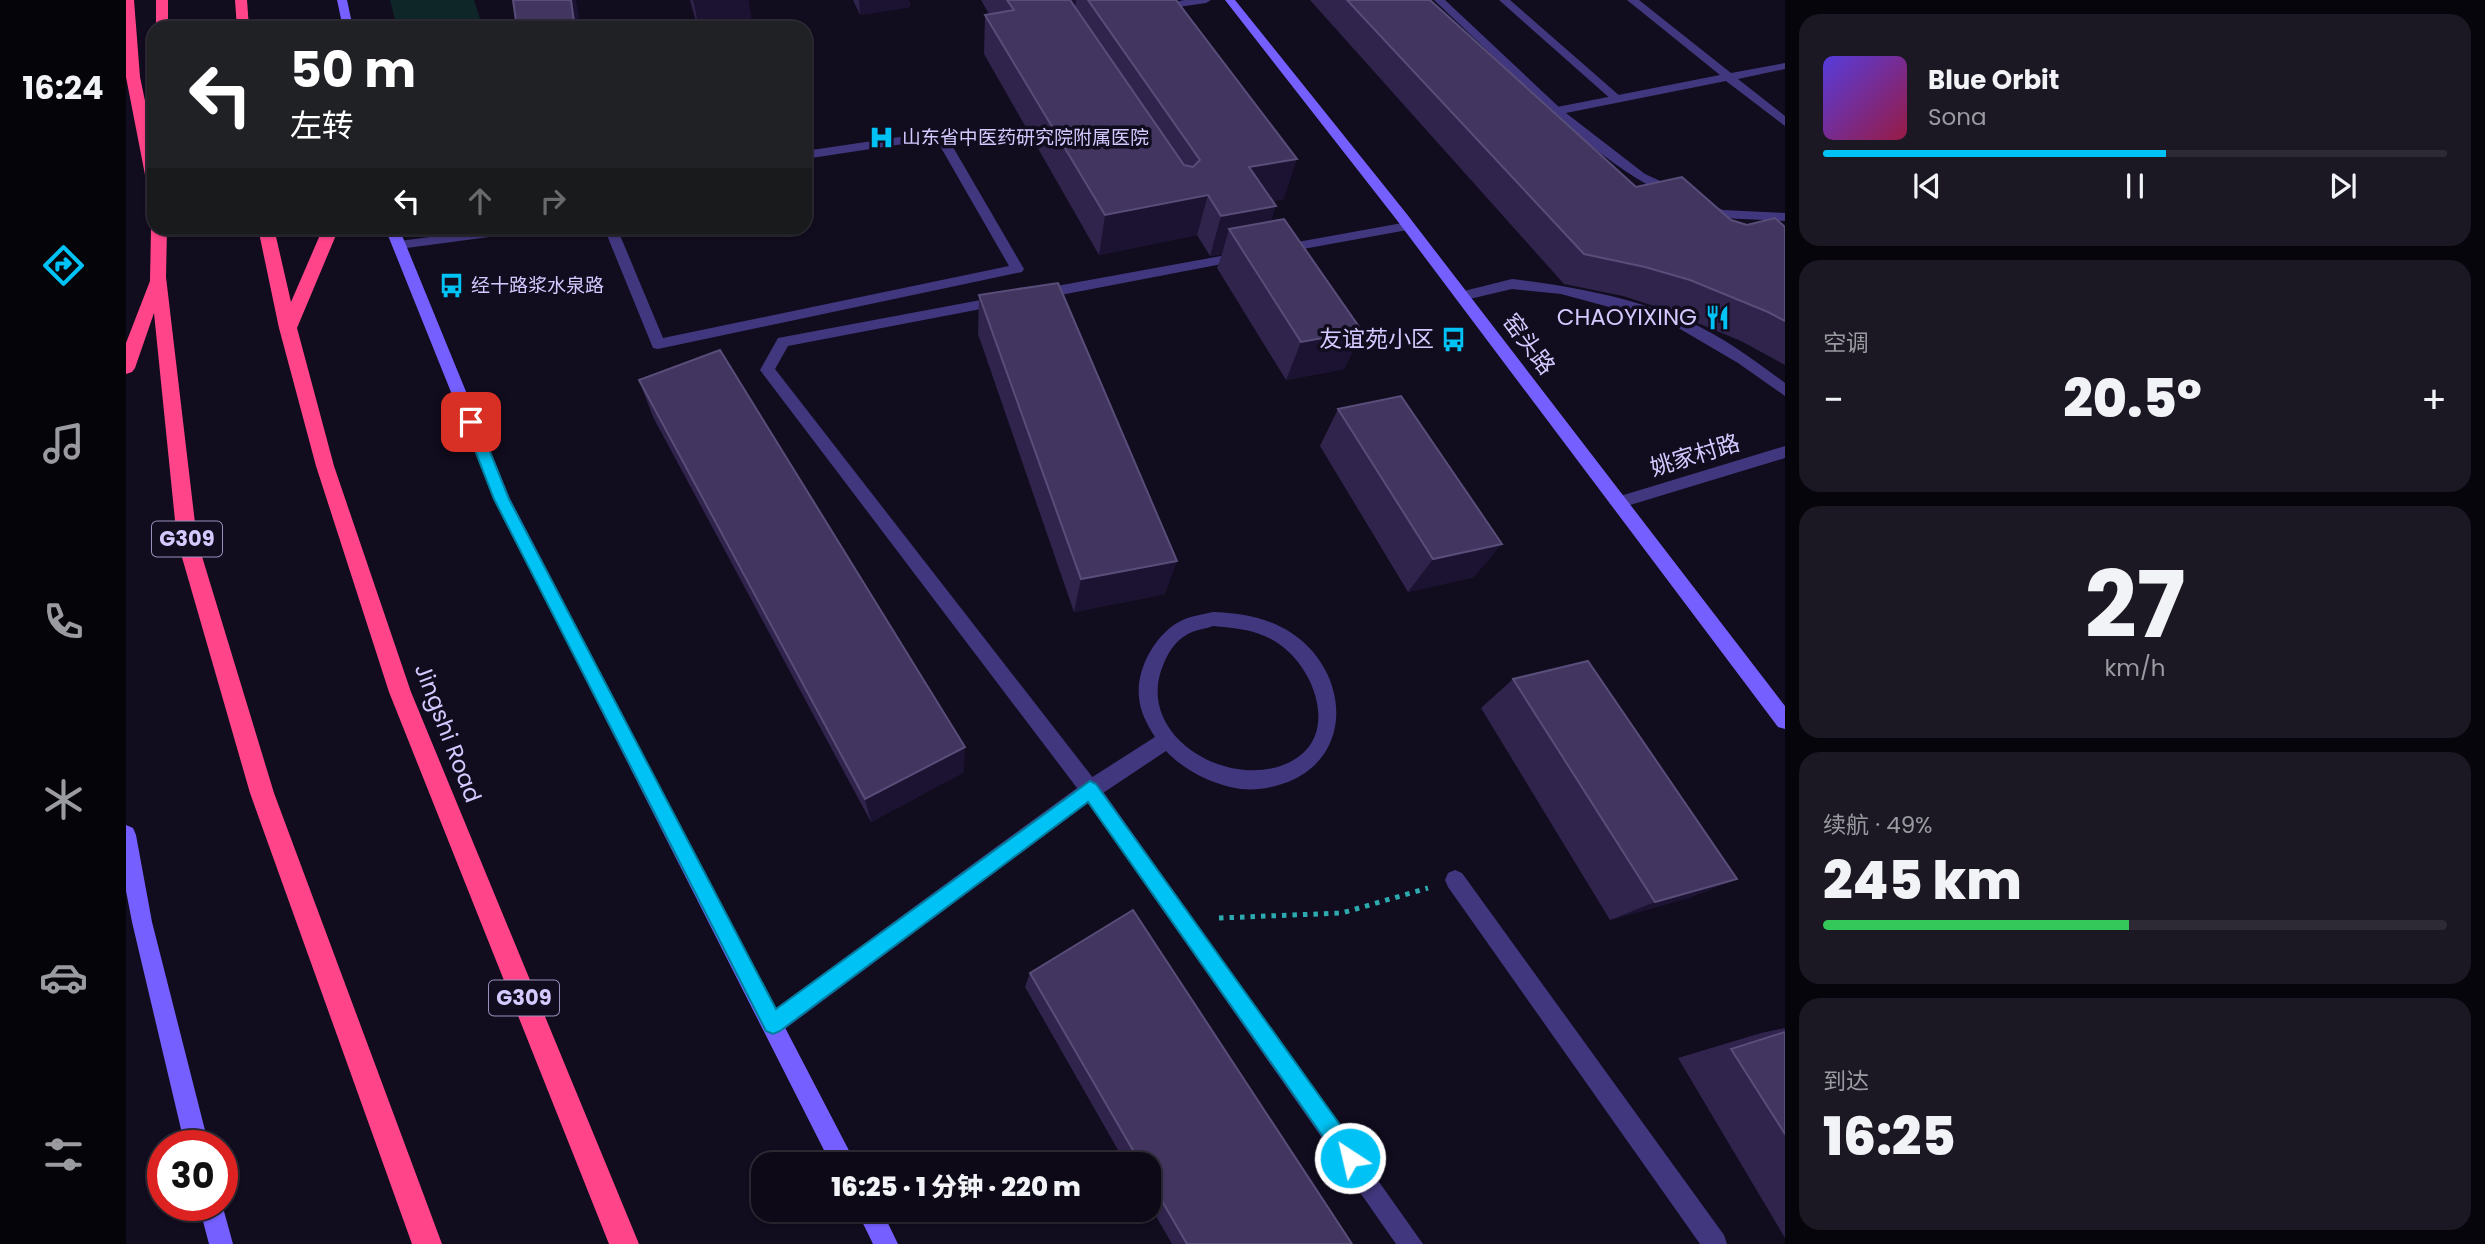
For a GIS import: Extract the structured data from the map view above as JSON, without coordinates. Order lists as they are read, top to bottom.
{
  "streets": {
    "highway": ["G309", "Jingshi Road"],
    "main road": ["窑头路"],
    "street": ["姚家村路"]
  },
  "crossings": [
    ["窑头路", "姚家村路"]
  ],
  "places": {
    "hospital": ["山东省中医药研究院附属医院"],
    "bus stop": ["经十路浆水泉路", "友谊苑小区"],
    "restaurant": ["CHAOYIXING"]
  },
  "page": {
    "tabs": "16:24",
    "turn": ["50 m", "左转"],
    "song": ["Blue Orbit", "Sona"],
    "tile": [
      "空调",
      ["27", "km/h"],
      ["续航 · 49%", "245 km"],
      ["到达", "16:25"]
    ],
    "heat": ["−", "20.5°", "+"],
    "limit": "30",
    "trip": "16:25 · 1 分钟 · 220 m"
  }
}
